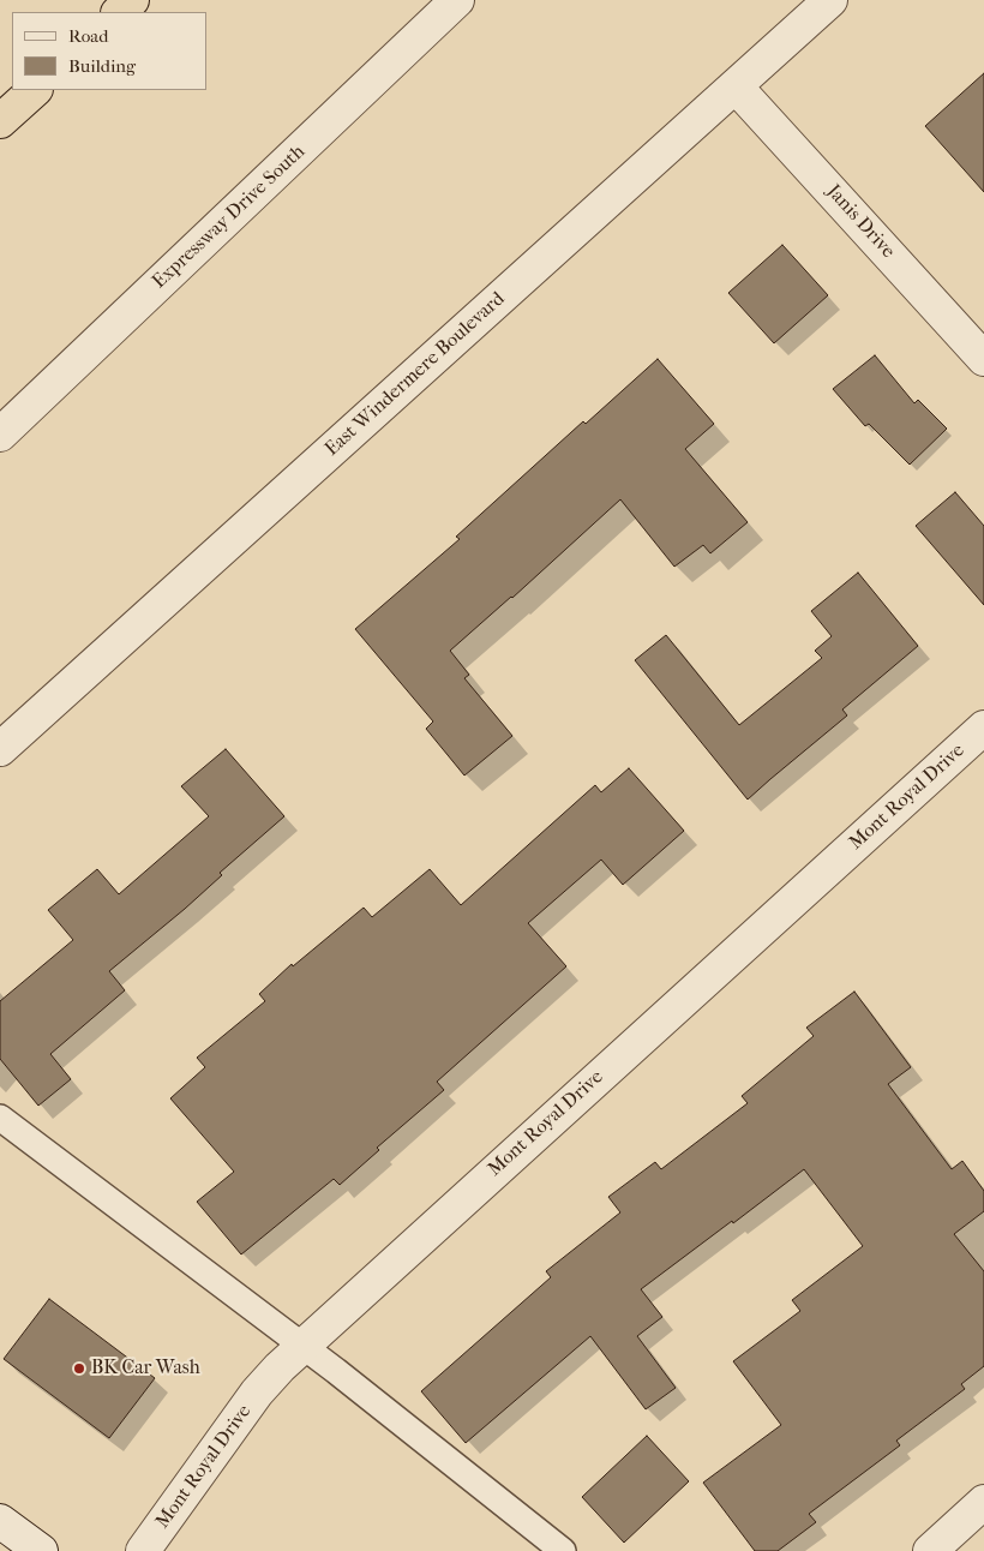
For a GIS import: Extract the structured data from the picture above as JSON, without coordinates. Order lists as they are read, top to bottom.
{
  "streets": {
    "street": [
      "Expressway Drive South",
      "Janis Drive",
      "East Windermere Boulevard",
      "Mont Royal Drive"
    ]
  },
  "crossings": [
    ["Janis Drive", "East Windermere Boulevard"]
  ],
  "places": ["BK Car Wash"],
  "legend": ["Road", "Building"]
}
